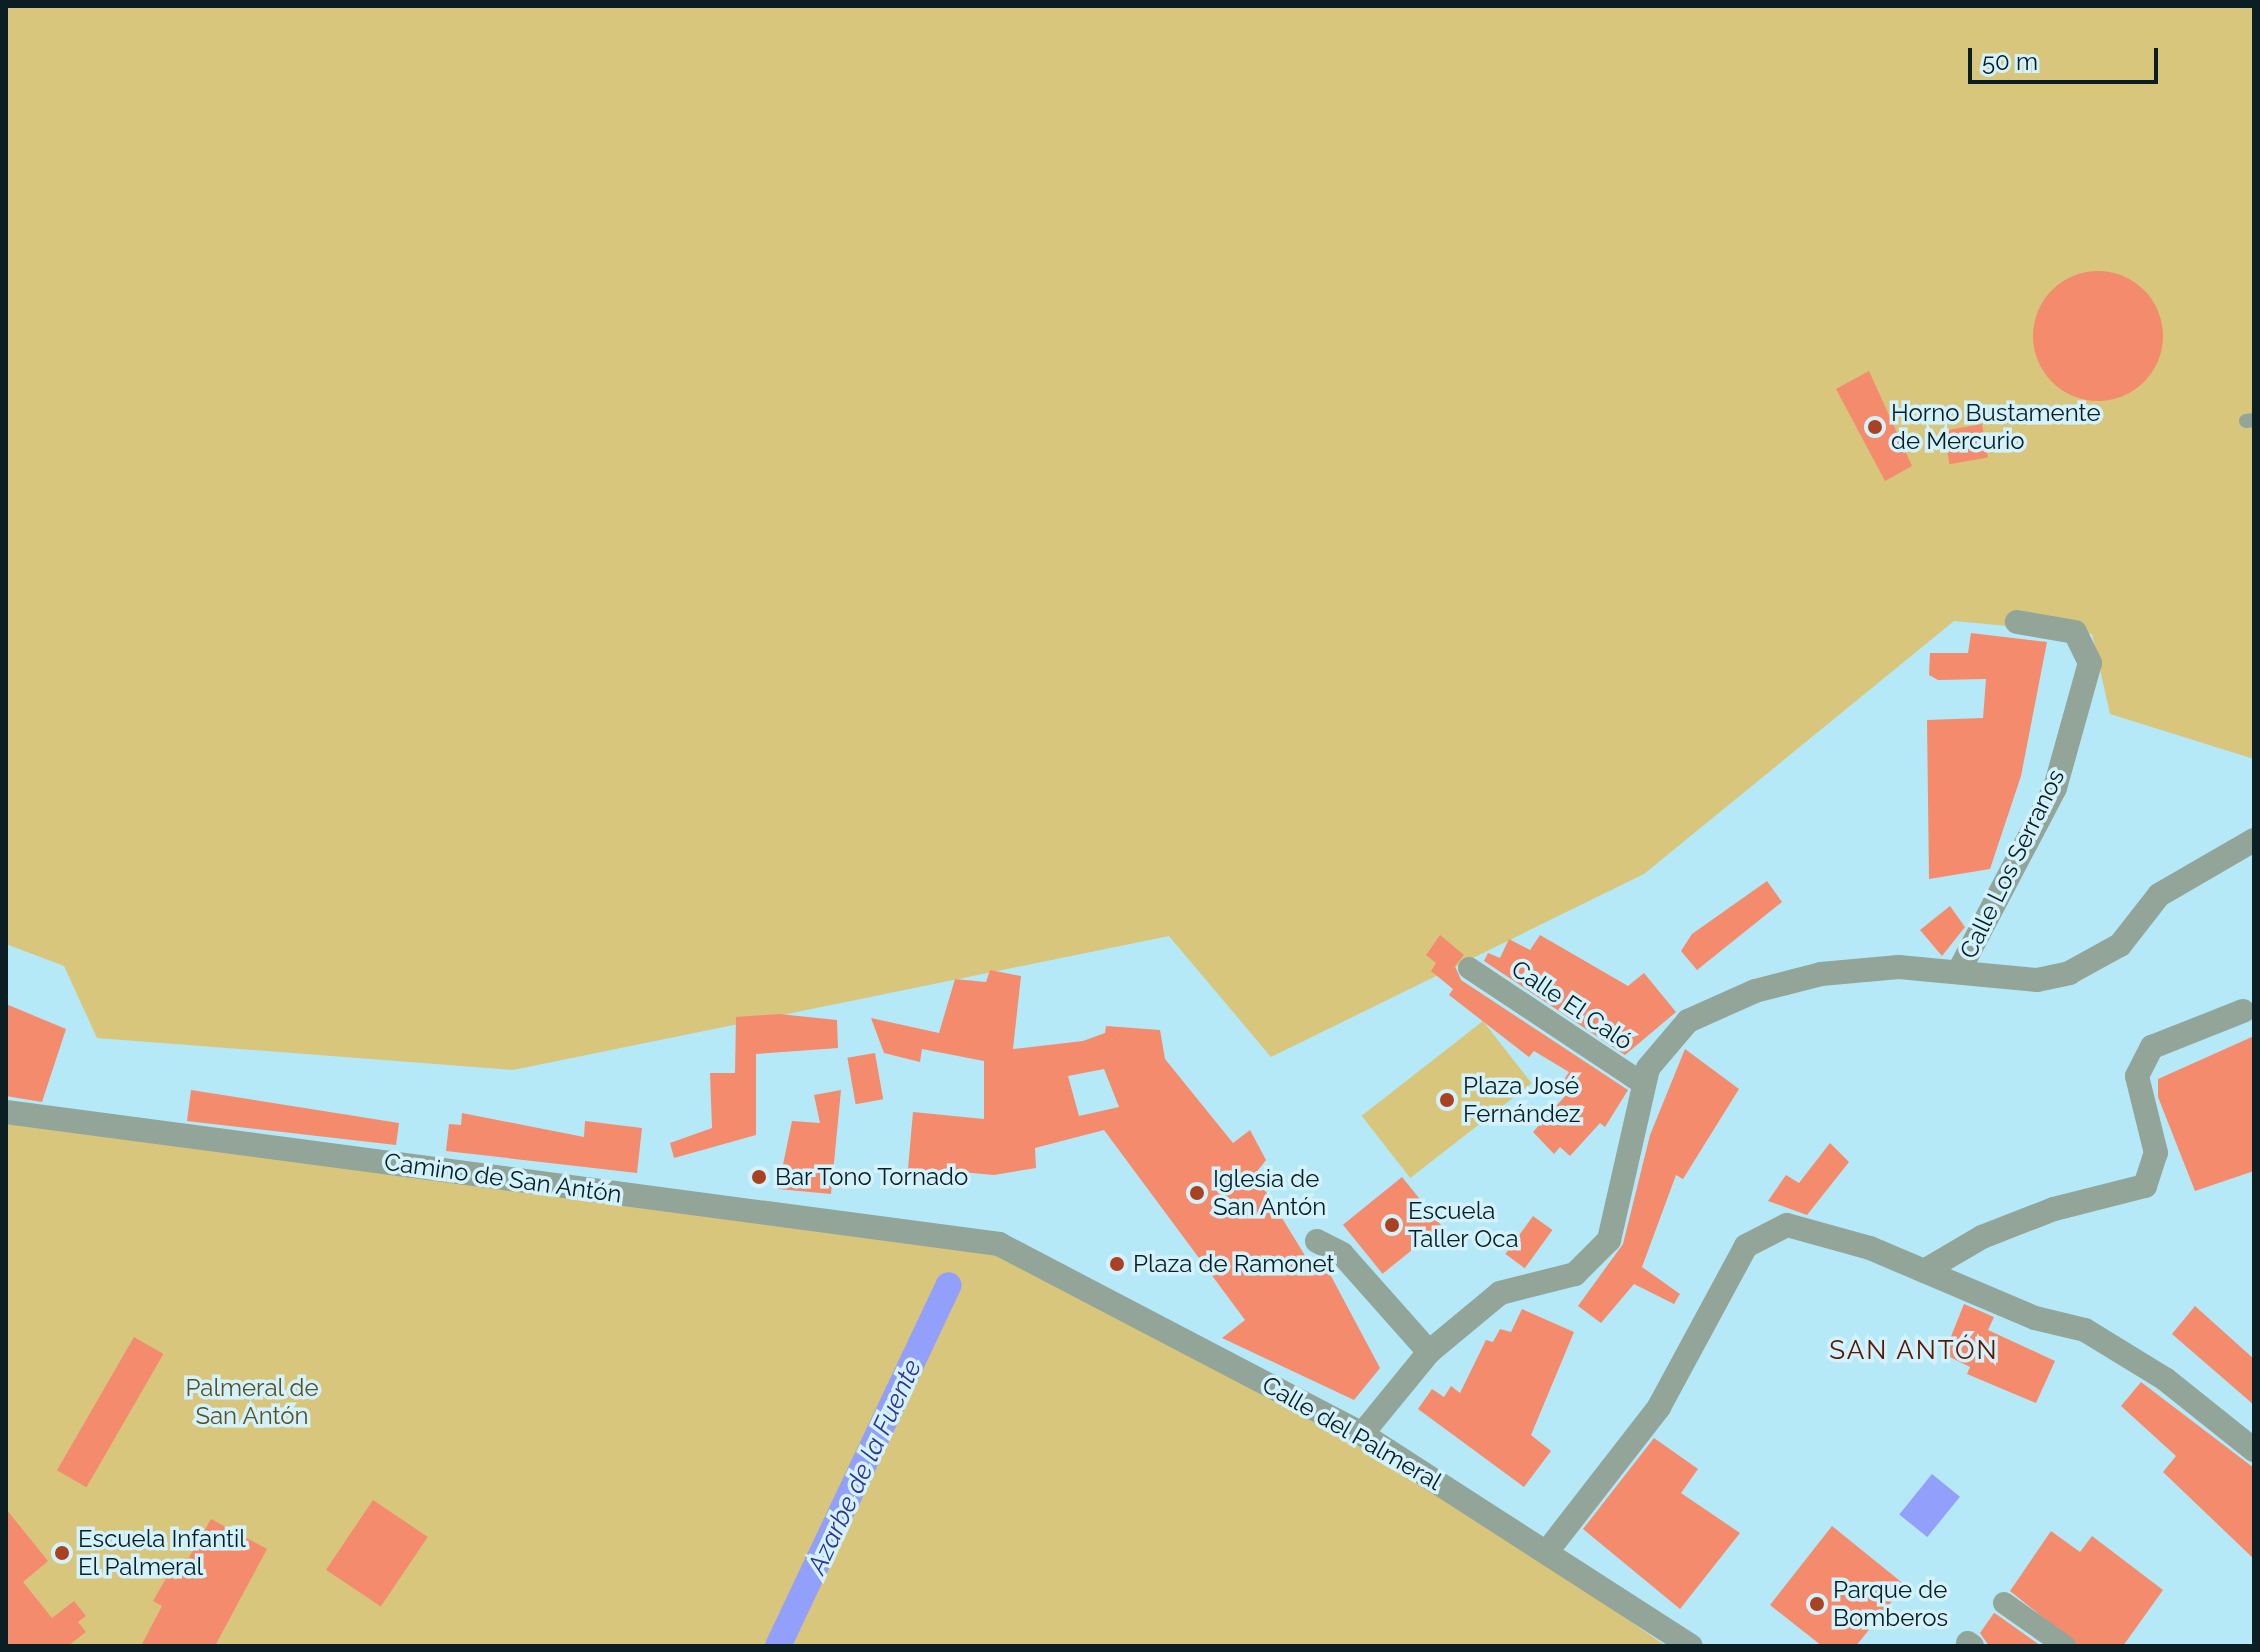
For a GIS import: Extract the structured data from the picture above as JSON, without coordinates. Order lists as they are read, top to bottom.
{
  "streets": {
    "street": [
      "Calle Los Serranos",
      "Calle El Caló",
      "Camino de San Antón",
      "Calle del Palmeral"
    ]
  },
  "crossings": [
    ["Calle Los Serranos", "Calle El Caló"],
    ["Calle Los Serranos", "Calle del Palmeral"],
    ["Camino de San Antón", "Calle del Palmeral"]
  ],
  "districts": ["SAN ANTÓN"],
  "water": ["Azarbe de la Fuente"],
  "parks": ["Palmeral de San Antón"],
  "places": [
    "Horno Bustamente de Mercurio",
    "Plaza José Fernández",
    "Bar Tono Tornado",
    "Iglesia de San Antón",
    "Escuela Taller Oca",
    "Plaza de Ramonet",
    "Escuela Infantil El Palmeral",
    "Parque de Bomberos"
  ],
  "scale_bar": "50 m"
}
